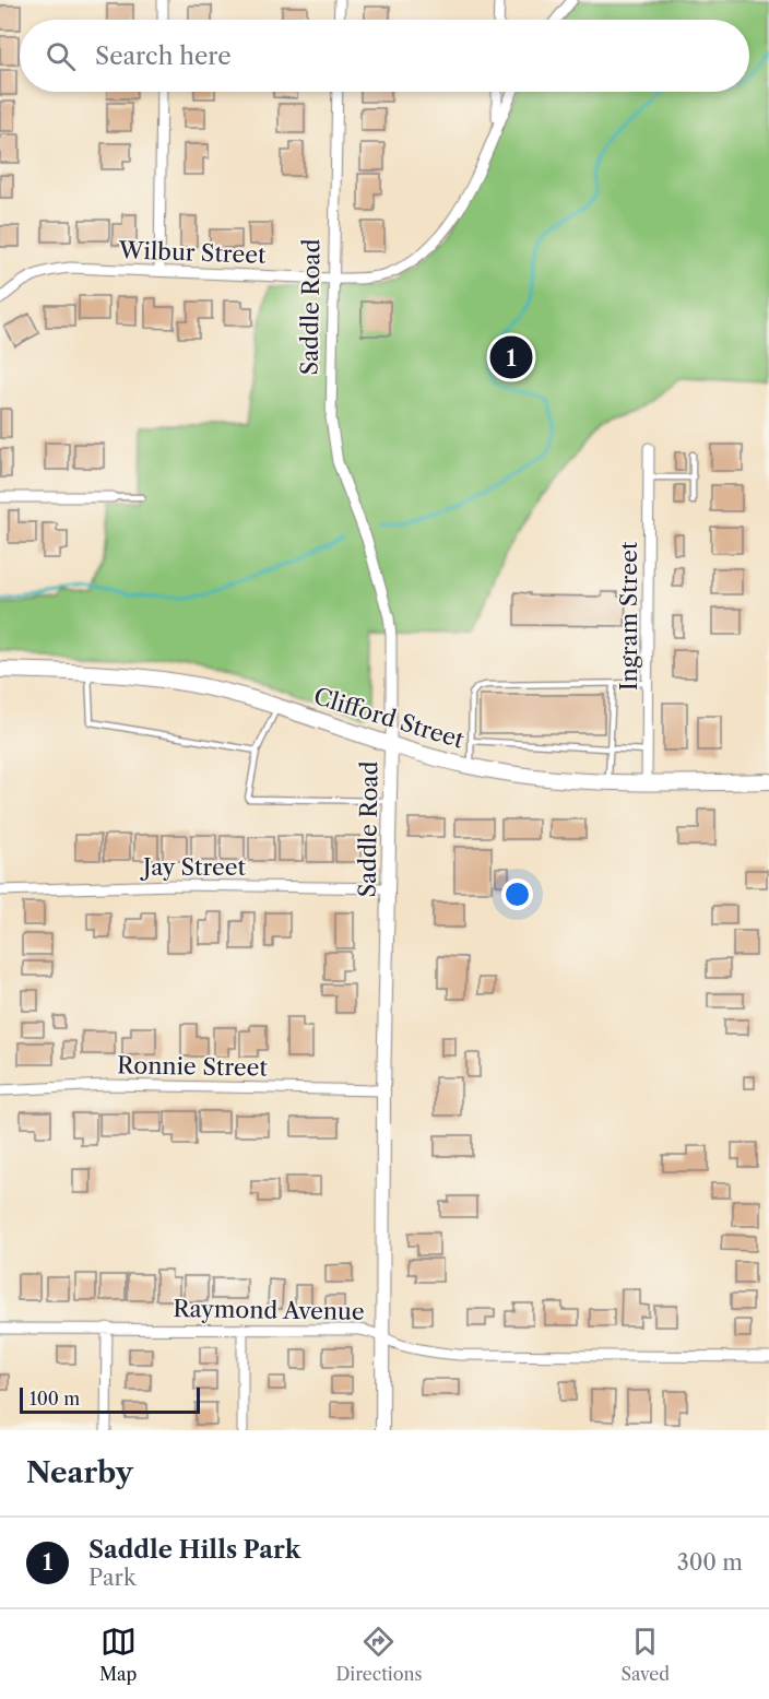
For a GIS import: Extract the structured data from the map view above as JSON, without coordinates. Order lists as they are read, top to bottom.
{
  "streets": {
    "main road": ["Clifford Street"],
    "street": [
      "Wilbur Street",
      "Saddle Road",
      "Ingram Street",
      "Jay Street",
      "Ronnie Street",
      "Raymond Avenue"
    ]
  },
  "crossings": [
    ["Wilbur Street", "Saddle Road"],
    ["Saddle Road", "Clifford Street"],
    ["Saddle Road", "Jay Street"],
    ["Saddle Road", "Ronnie Street"],
    ["Saddle Road", "Raymond Avenue"],
    ["Ingram Street", "Clifford Street"]
  ],
  "scale_bar": "100 m",
  "page": {
    "search": "Search here",
    "pins": "1",
    "scale": "100 m",
    "heading": "Nearby",
    "list": [
      {
        "mark": "1",
        "name": "Saddle Hills Park",
        "note": "Park",
        "value": "300 m"
      }
    ],
    "nav": ["Map", "Directions", "Saved"]
  }
}
